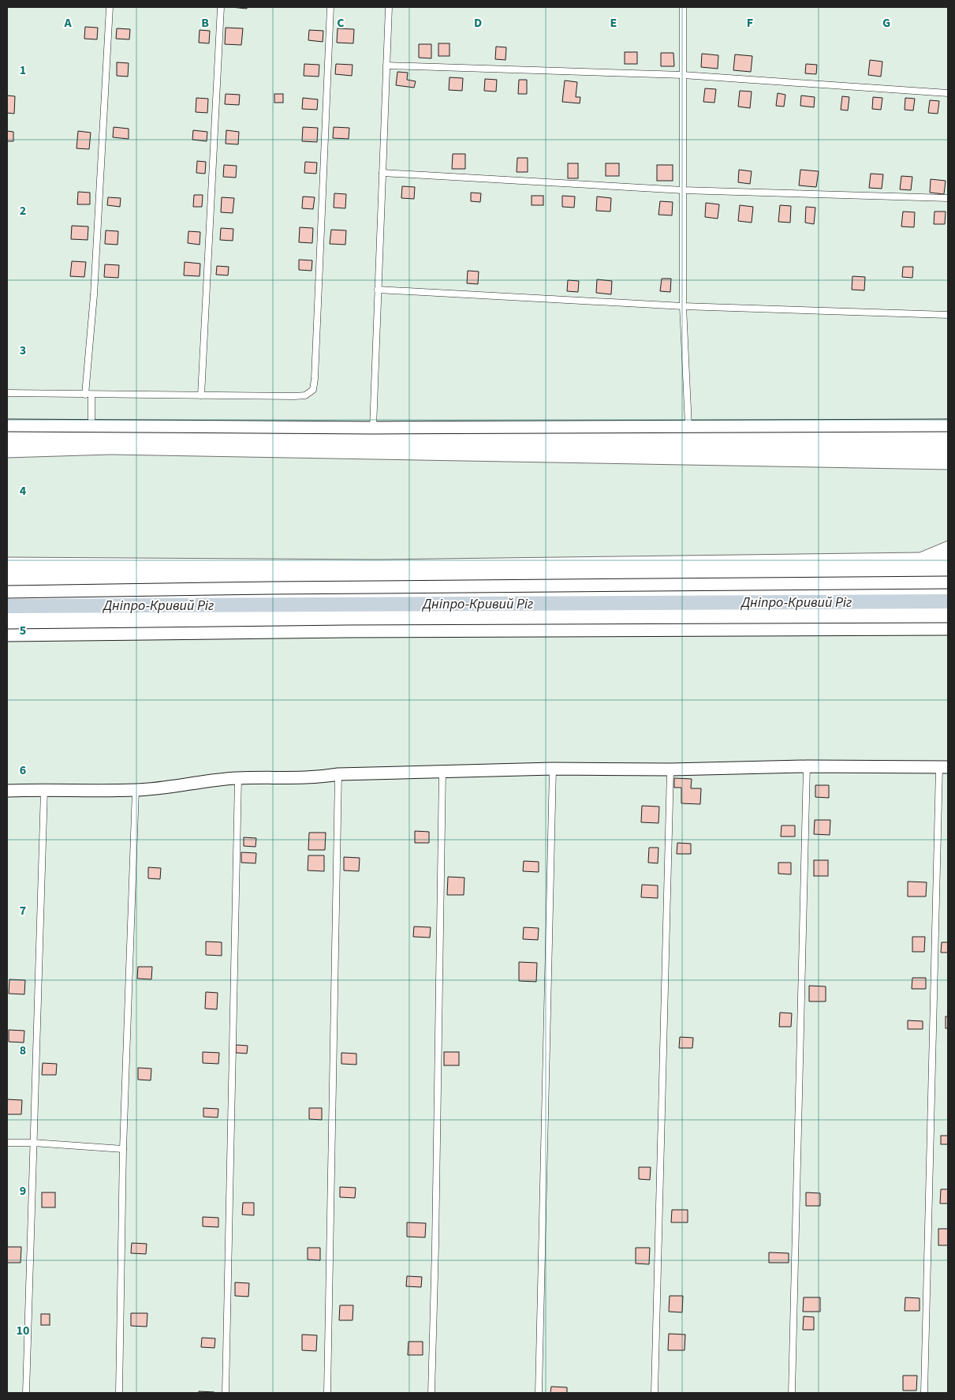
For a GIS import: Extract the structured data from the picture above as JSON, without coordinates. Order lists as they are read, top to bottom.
{
  "water": ["Дніпро-Кривий Ріг"],
  "grid": {
    "columns": [
      "A",
      "B",
      "C",
      "D",
      "E",
      "F",
      "G"
    ],
    "rows": [
      "1",
      "2",
      "3",
      "4",
      "5",
      "6",
      "7",
      "8",
      "9",
      "10"
    ]
  }
}
